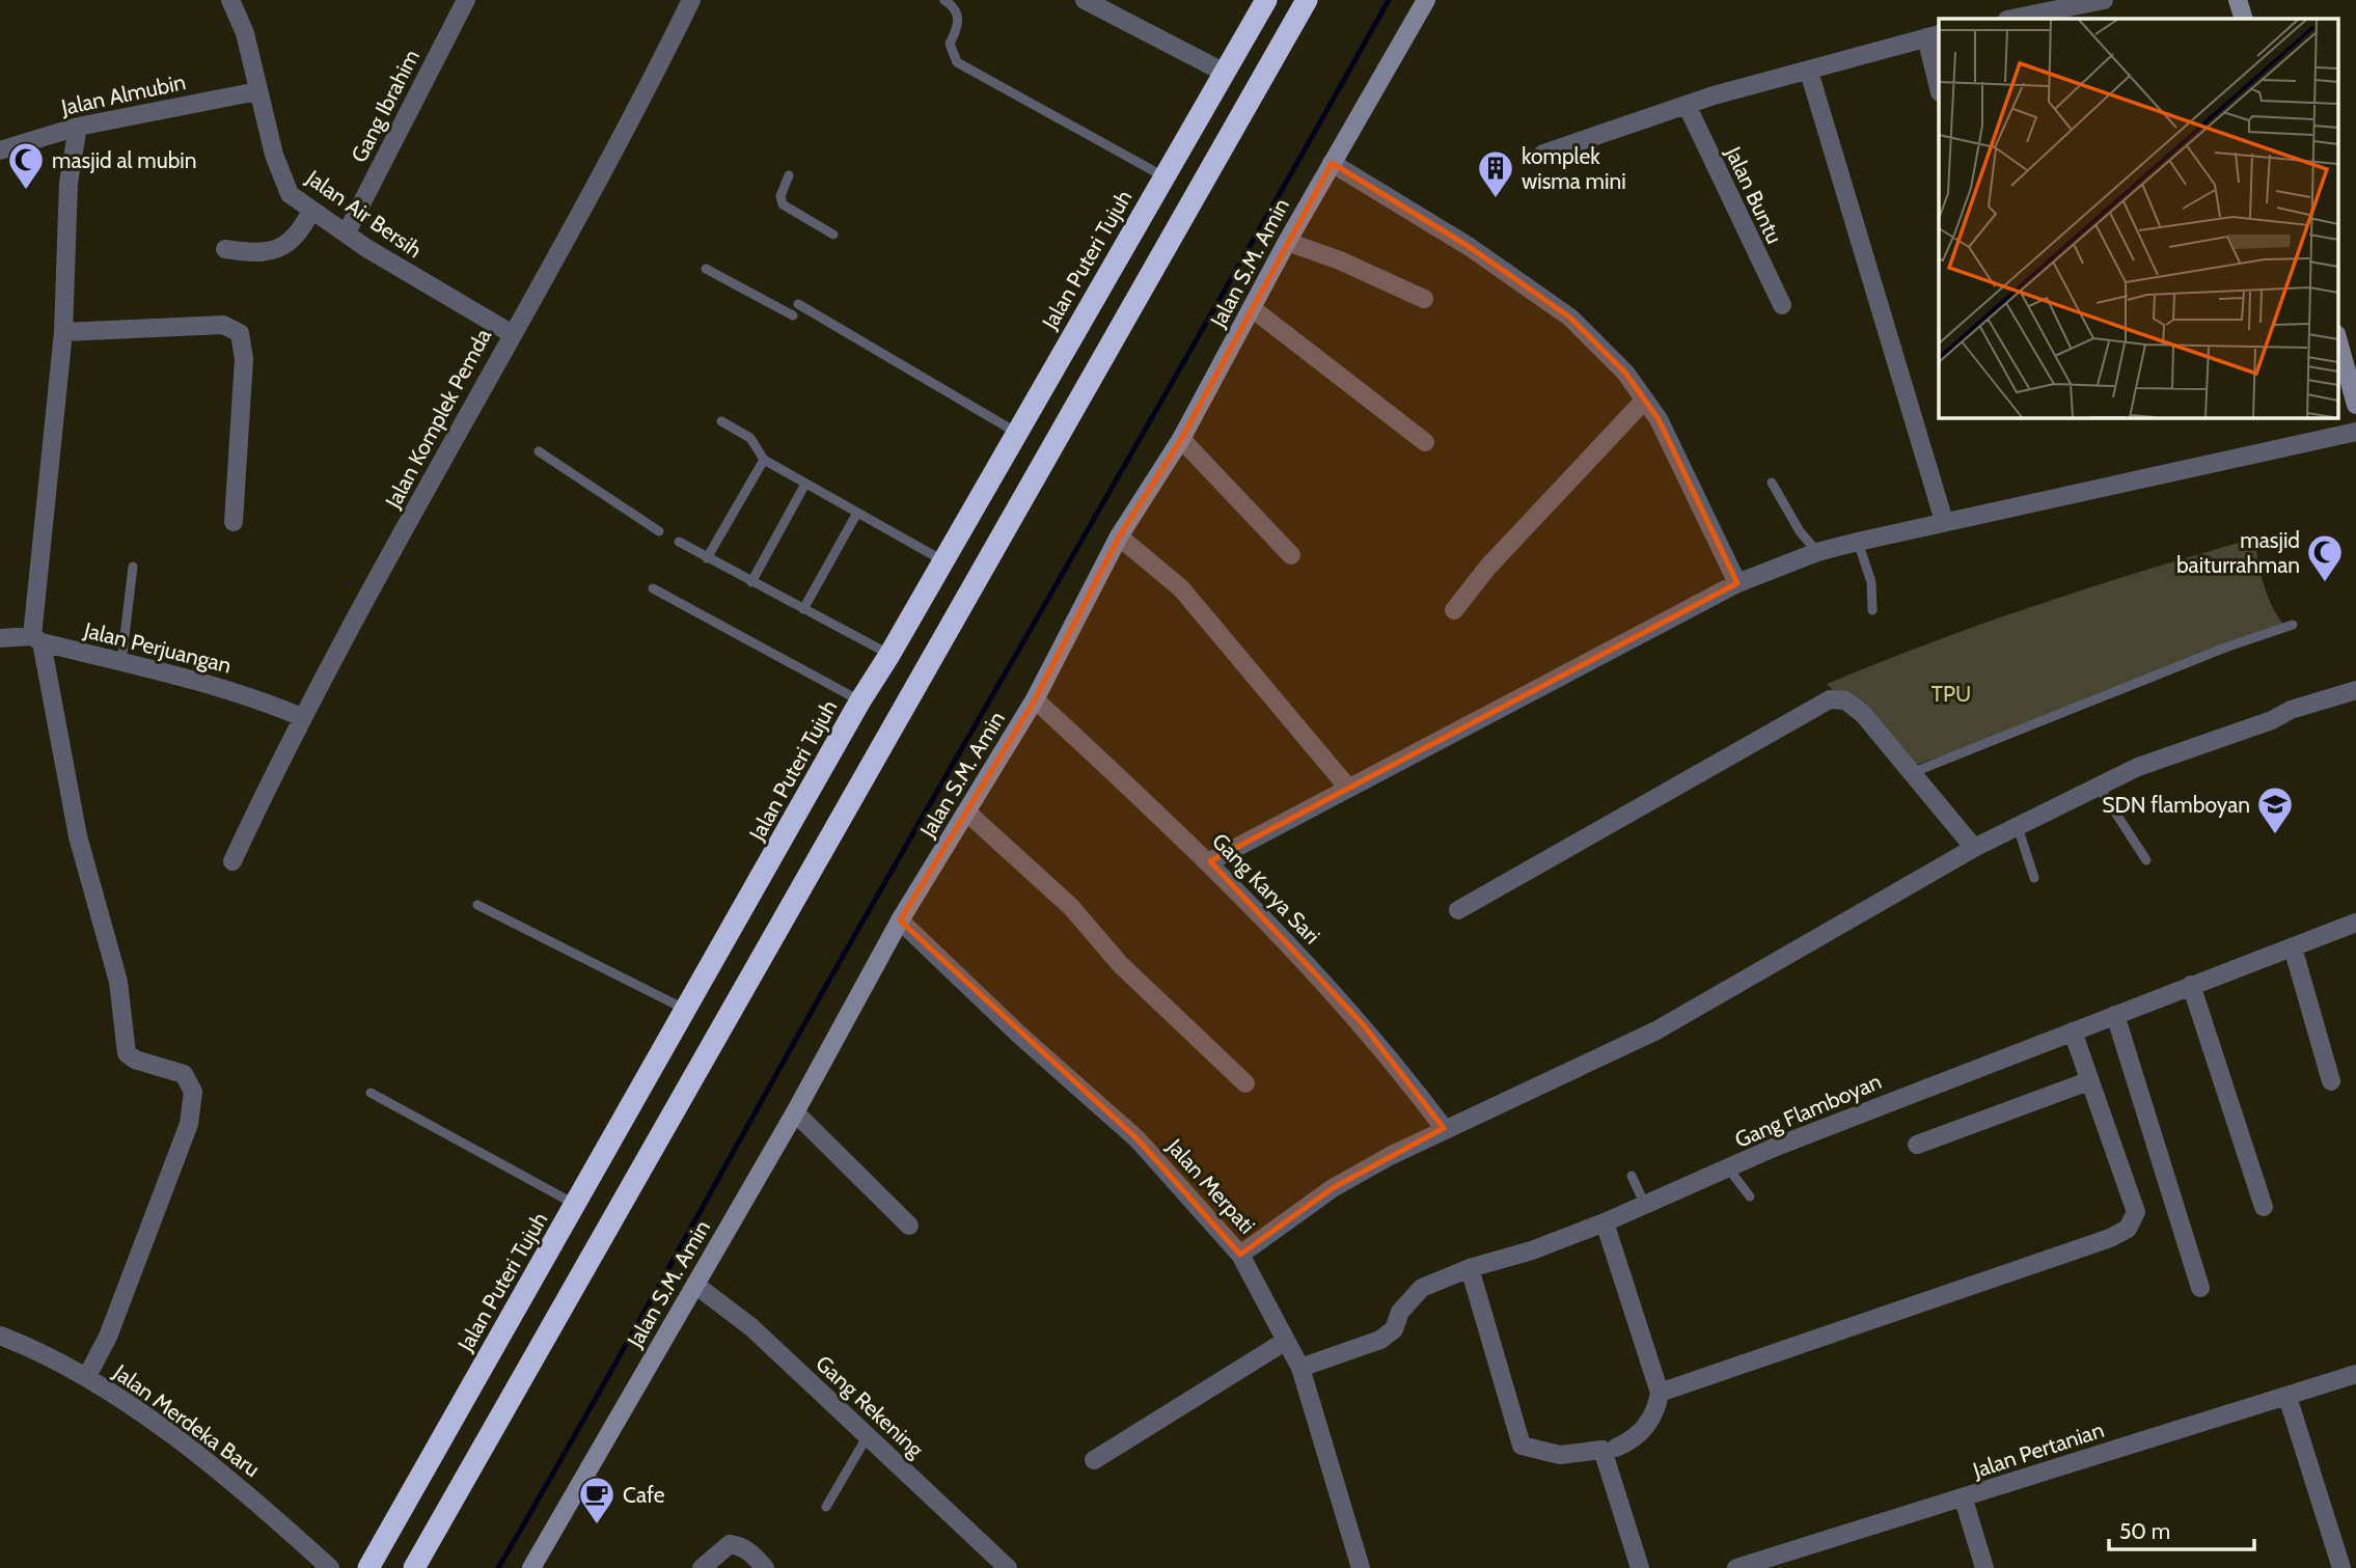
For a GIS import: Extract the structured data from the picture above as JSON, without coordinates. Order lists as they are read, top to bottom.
{
  "streets": {
    "highway": ["Jalan Puteri Tujuh"],
    "street": [
      "Jalan Almubin",
      "Gang Ibrahim",
      "Jalan Buntu",
      "Jalan Air Bersih",
      "Jalan S.M. Amin",
      "Jalan Komplek Pemda",
      "Jalan Perjuangan",
      "Gang Karya Sari",
      "Gang Flamboyan",
      "Jalan Merpati",
      "Gang Rekening",
      "Jalan Merdeka Baru",
      "Jalan Pertanian"
    ]
  },
  "crossings": [
    ["Jalan Almubin", "Jalan Air Bersih"],
    ["Gang Ibrahim", "Jalan Air Bersih"],
    ["Jalan Air Bersih", "Jalan Komplek Pemda"],
    ["Jalan S.M. Amin", "Gang Karya Sari"],
    ["Jalan S.M. Amin", "Jalan Merpati"],
    ["Jalan S.M. Amin", "Gang Rekening"],
    ["Jalan Komplek Pemda", "Jalan Perjuangan"],
    ["Gang Flamboyan", "Jalan Merpati"]
  ],
  "parks": ["TPU"],
  "places": {
    "mosque": ["masjid al mubin", "masjid baiturrahman"],
    "building": ["komplek wisma mini"],
    "school or university": ["SDN flamboyan"],
    "cafe": ["Cafe"]
  },
  "scale_bar": "50 m"
}
